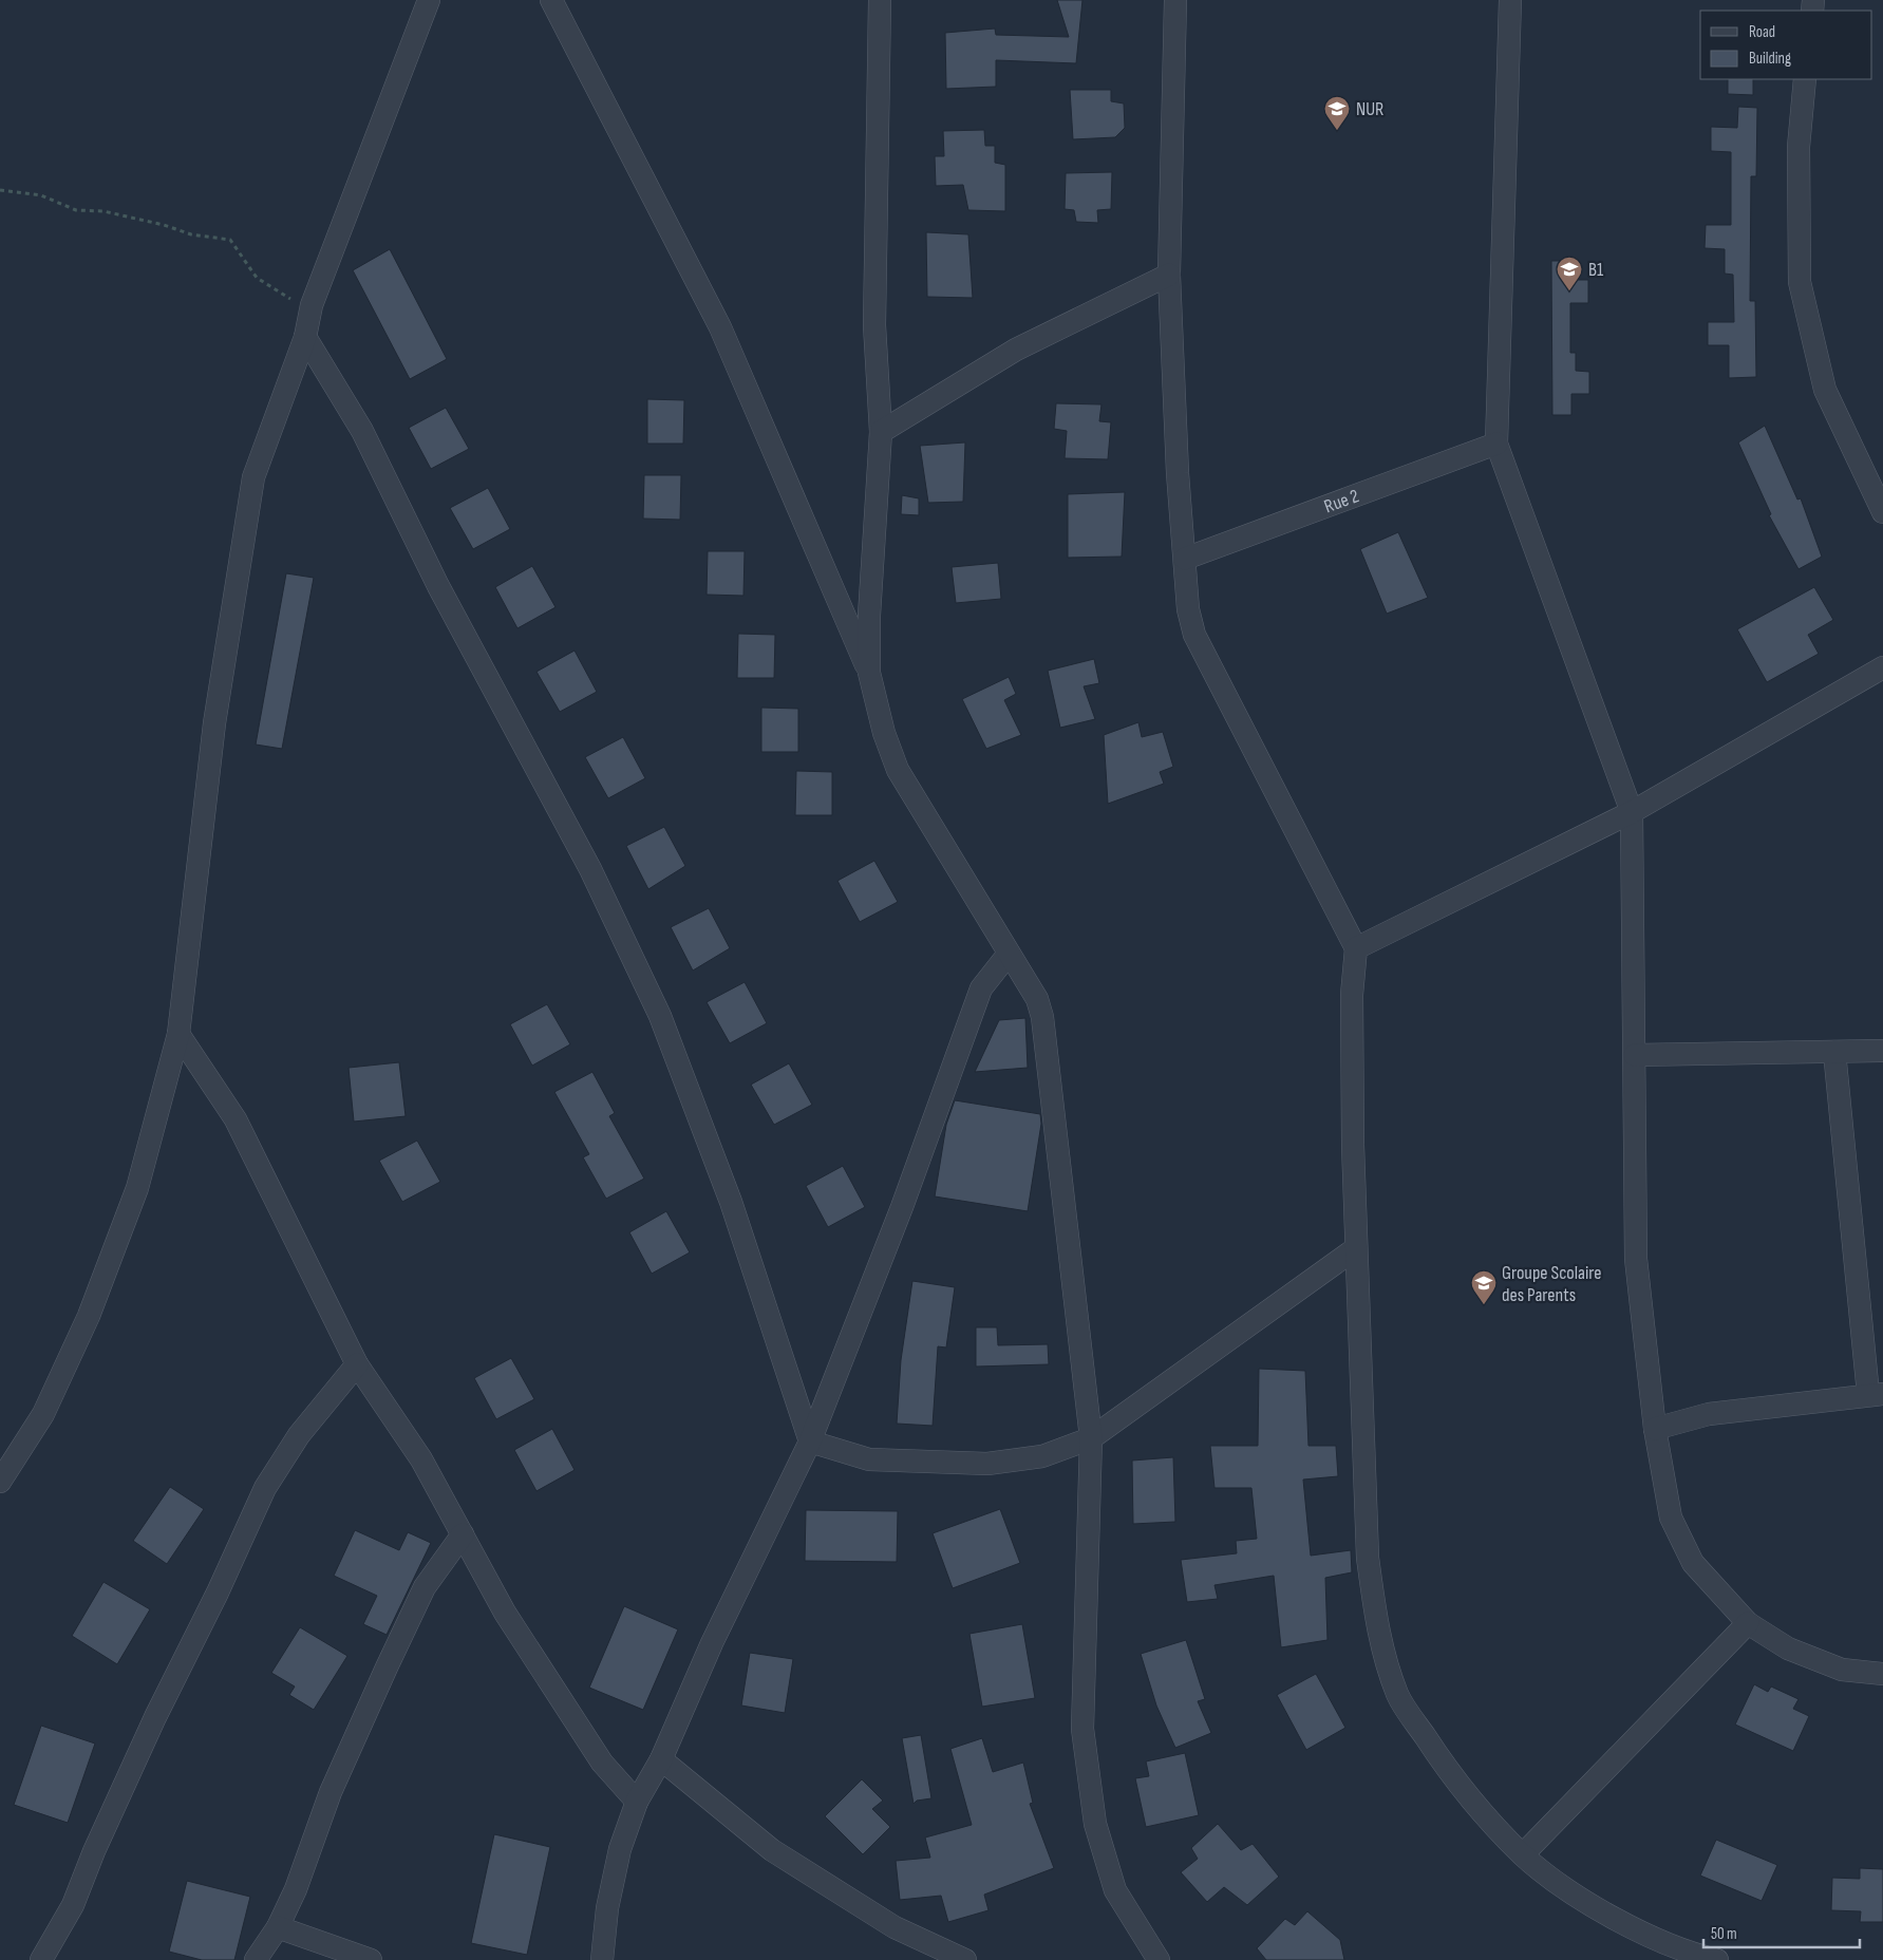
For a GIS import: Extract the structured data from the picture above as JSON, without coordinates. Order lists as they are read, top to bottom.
{
  "streets": {
    "street": ["Rue 2"]
  },
  "places": {
    "school or university": ["NUR", "B1", "Groupe Scolaire des Parents"]
  },
  "legend": ["Road", "Building"],
  "scale_bar": "50 m"
}
